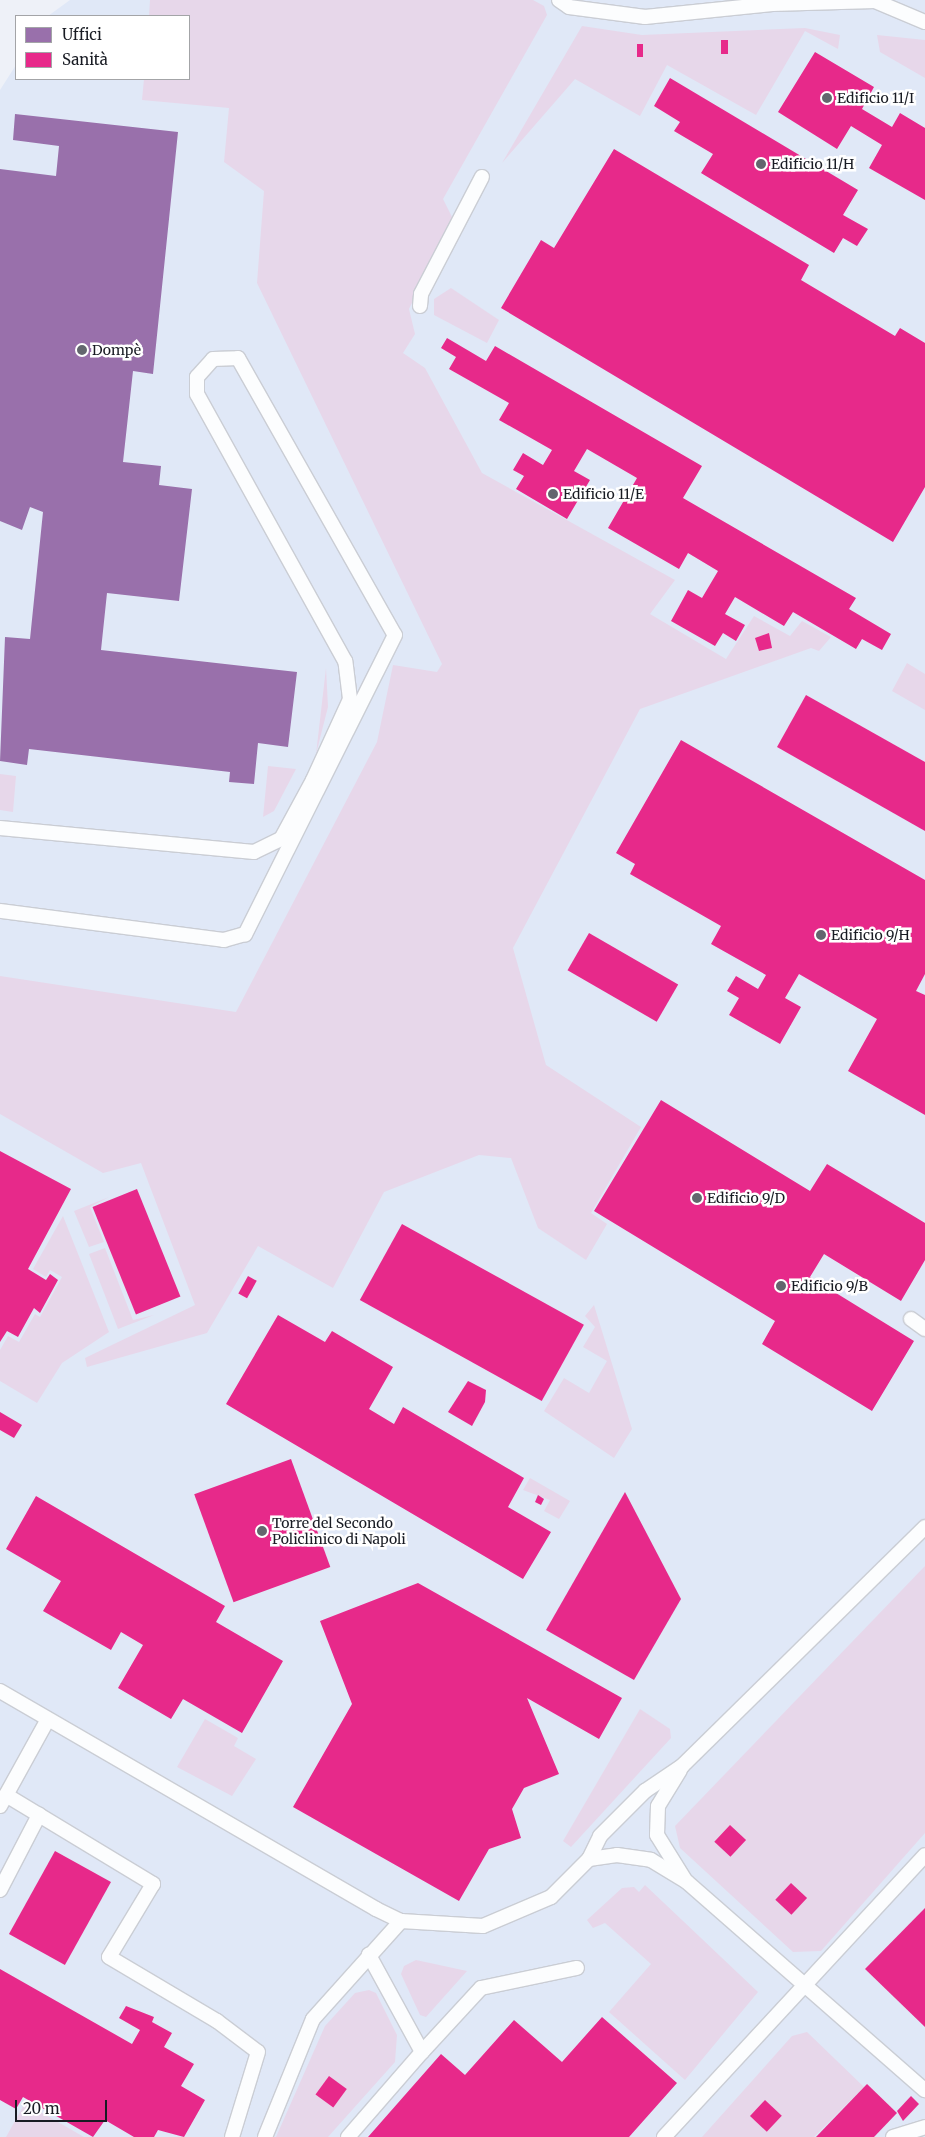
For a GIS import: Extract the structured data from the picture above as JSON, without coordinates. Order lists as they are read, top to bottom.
{
  "places": [
    "Edificio 11/I",
    "Edificio 11/H",
    "Dompè",
    "Edificio 11/E",
    "Edificio 9/H",
    "Edificio 9/D",
    "Edificio 9/B",
    "Torre del Secondo Policlinico di Napoli"
  ],
  "legend": ["Uffici", "Sanità"],
  "scale_bar": "20 m"
}
